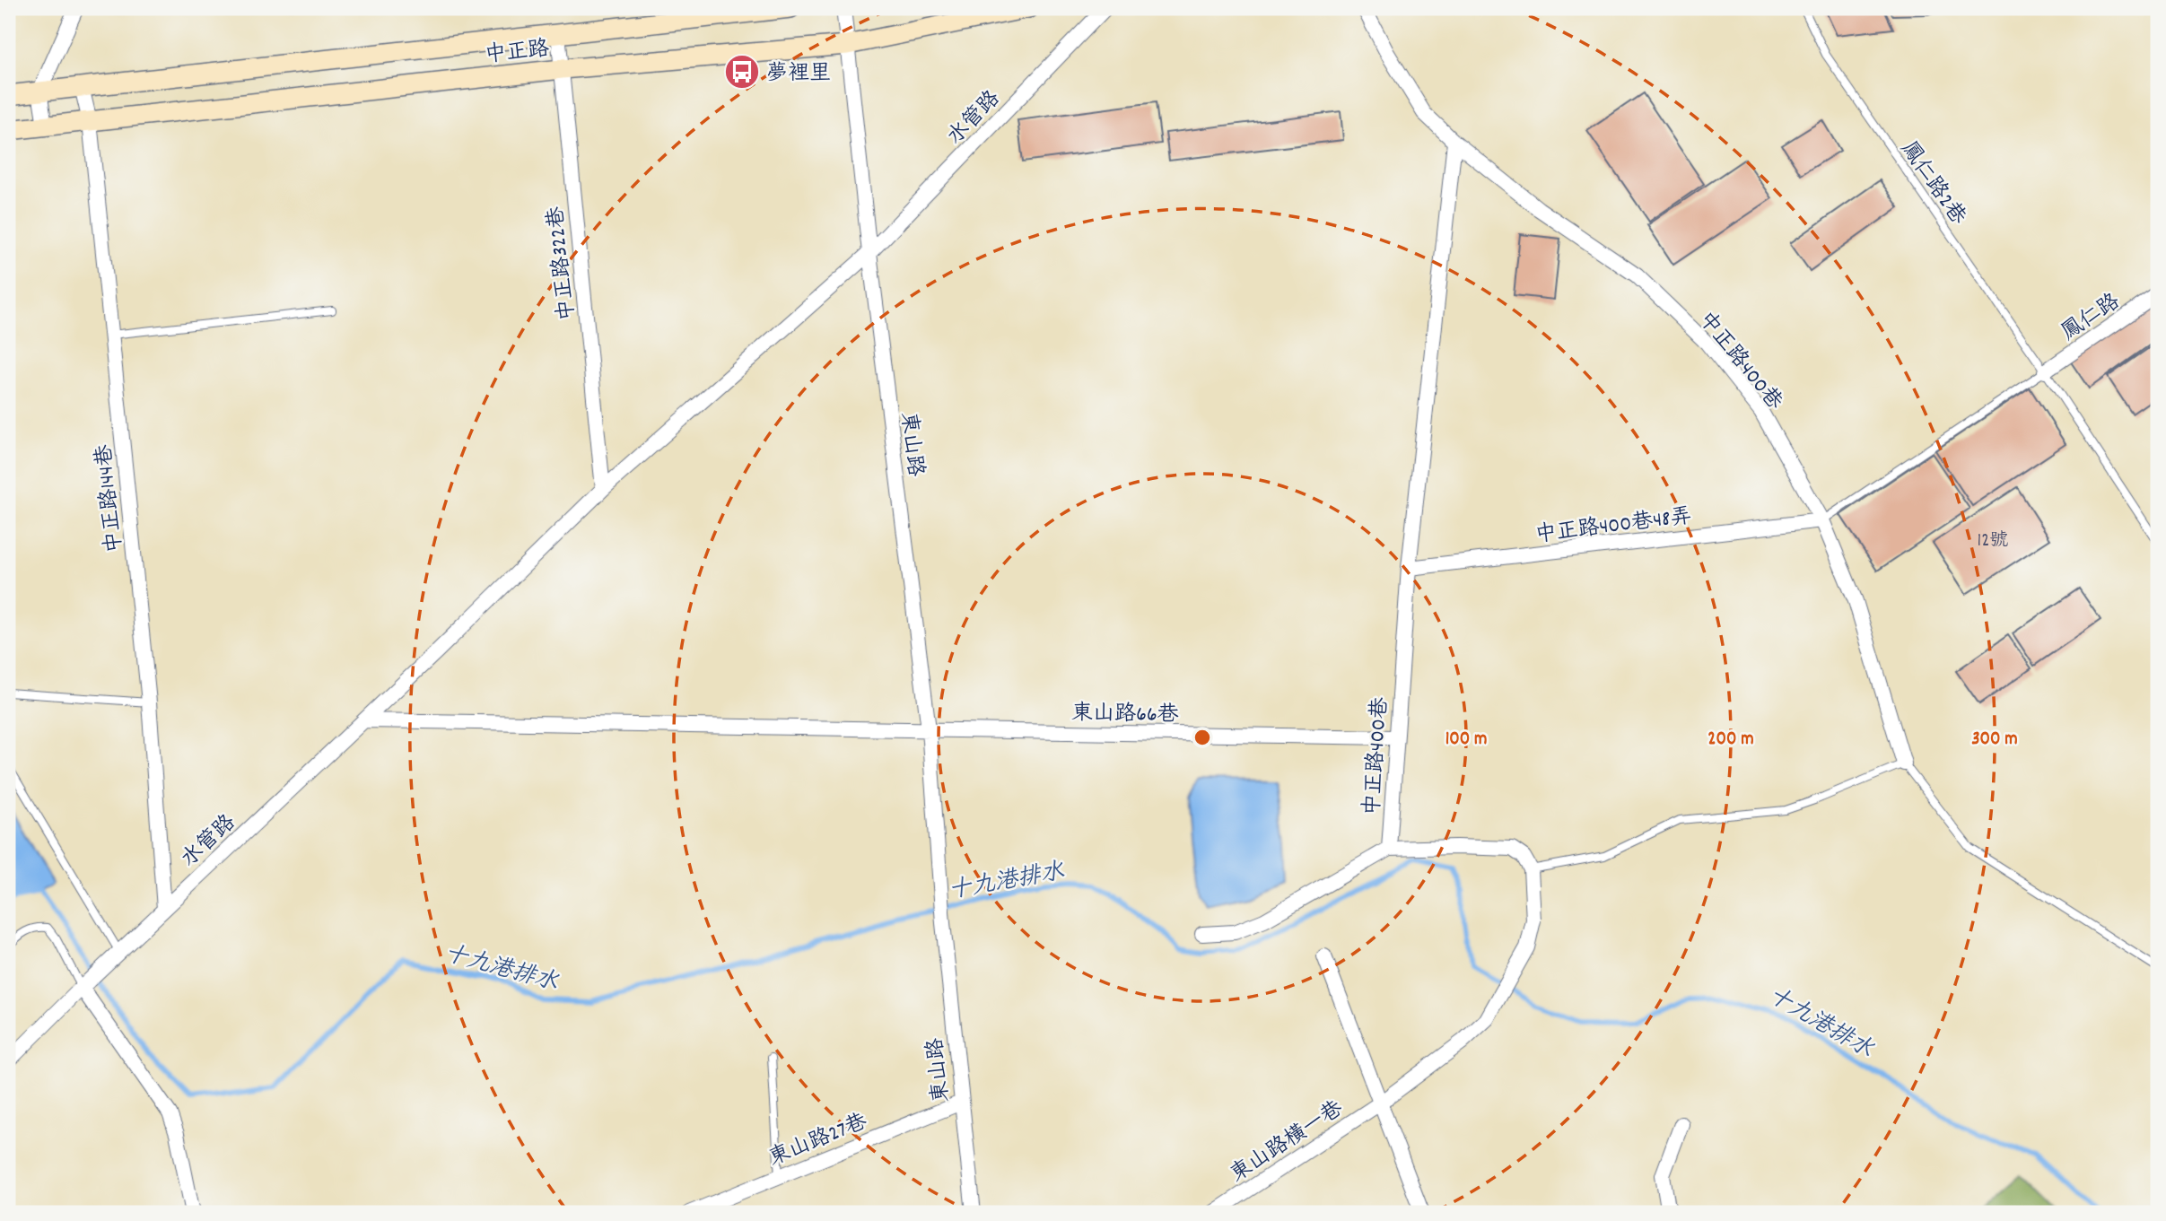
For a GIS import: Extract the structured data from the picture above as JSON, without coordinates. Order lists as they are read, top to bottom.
{
  "streets": {
    "main road": ["中正路"],
    "street": [
      "水管路",
      "中正路322巷",
      "鳳仁路",
      "中正路400巷",
      "東山路",
      "中正路144巷",
      "中正路400巷48弄",
      "東山路66巷",
      "東山路27巷",
      "東山路橫一巷"
    ],
    "lane": ["鳳仁路2巷"]
  },
  "crossings": [
    ["中正路", "中正路322巷"],
    ["中正路", "東山路"],
    ["中正路", "中正路144巷"],
    ["水管路", "中正路322巷"],
    ["水管路", "東山路"],
    ["水管路", "中正路144巷"],
    ["水管路", "東山路66巷"],
    ["鳳仁路2巷", "鳳仁路"],
    ["中正路400巷", "中正路400巷48弄"],
    ["中正路400巷", "東山路66巷"],
    ["東山路", "東山路66巷"],
    ["東山路", "東山路27巷"]
  ],
  "water": ["十九港排水"],
  "places": {
    "bus stop": ["夢裡里"]
  },
  "house_numbers": ["12號"],
  "rings": ["100 m", "200 m", "300 m"]
}
